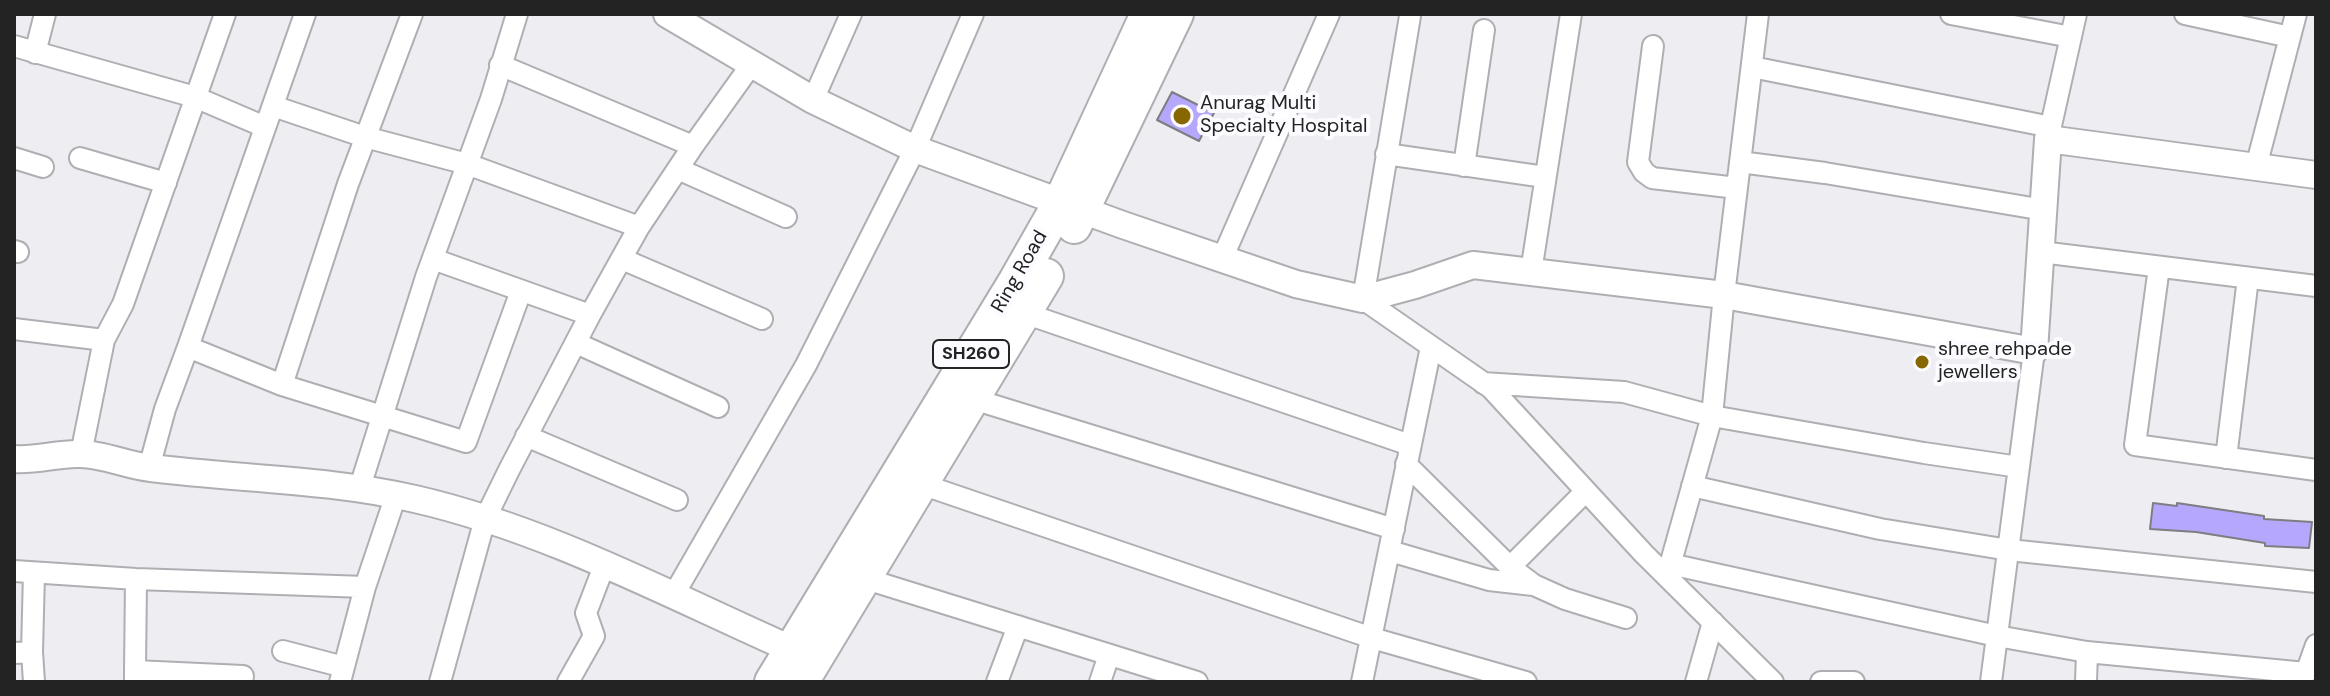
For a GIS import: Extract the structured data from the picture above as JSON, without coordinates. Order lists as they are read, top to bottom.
{
  "streets": {
    "highway": ["Ring Road", "SH260"]
  },
  "places": ["Anurag Multi Specialty Hospital", "shree rehpade jewellers"]
}
